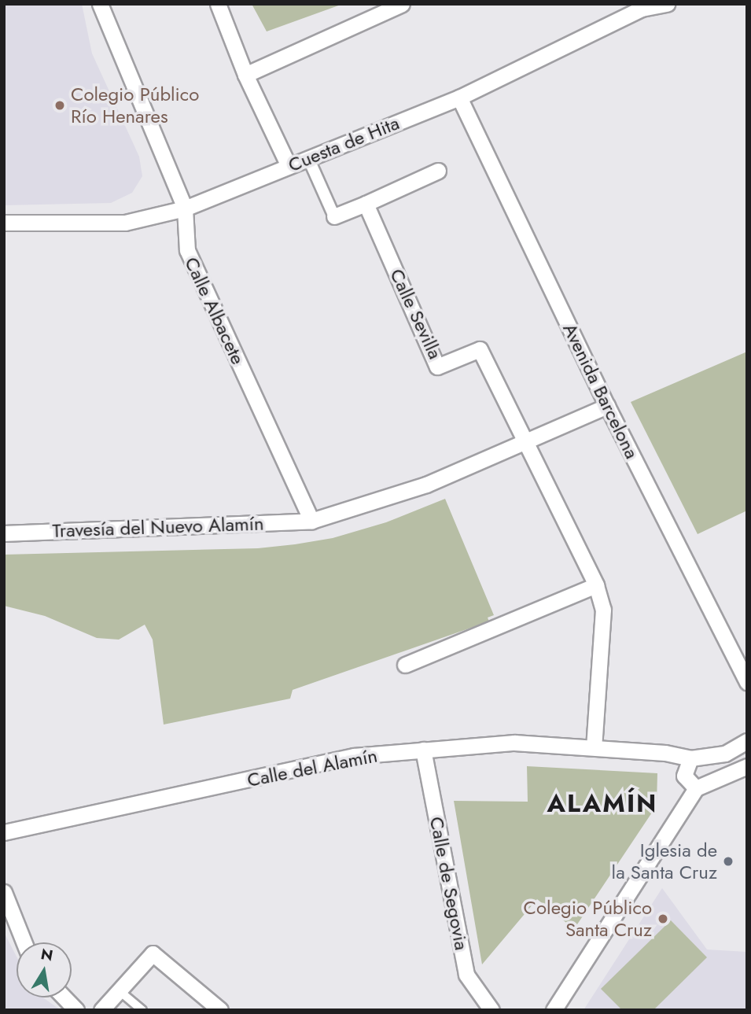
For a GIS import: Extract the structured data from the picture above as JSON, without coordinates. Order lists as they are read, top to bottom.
{
  "streets": {
    "street": [
      "Cuesta de Hita",
      "Calle Albacete",
      "Calle Sevilla",
      "Avenida Barcelona",
      "Travesía del Nuevo Alamín",
      "Calle del Alamín",
      "Calle de Segovia"
    ]
  },
  "crossings": [
    ["Cuesta de Hita", "Calle Albacete"],
    ["Cuesta de Hita", "Avenida Barcelona"],
    ["Calle Albacete", "Travesía del Nuevo Alamín"],
    ["Calle Sevilla", "Calle del Alamín"],
    ["Calle del Alamín", "Calle de Segovia"]
  ],
  "districts": ["ALAMÍN"],
  "places": ["Colegio Público Río Henares", "Iglesia de la Santa Cruz", "Colegio Público Santa Cruz"],
  "north": "top"
}
